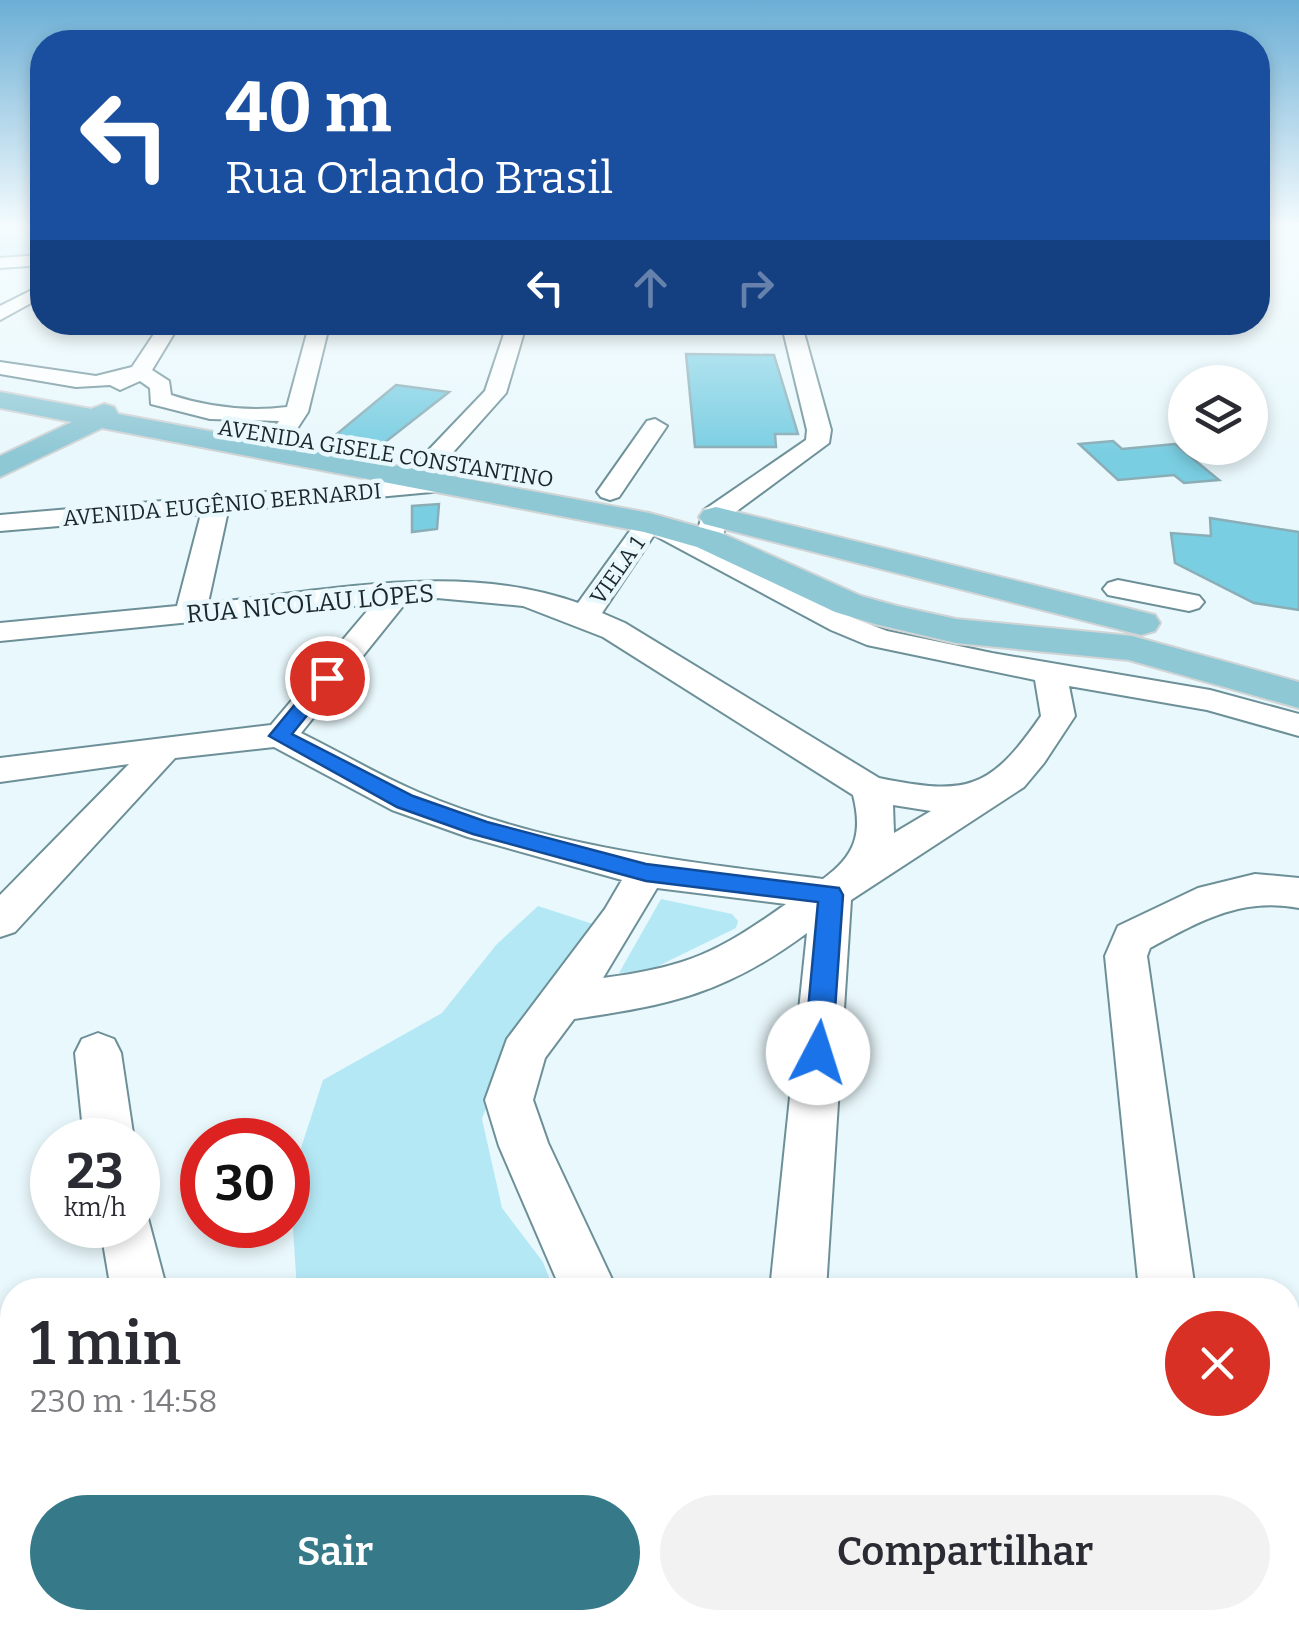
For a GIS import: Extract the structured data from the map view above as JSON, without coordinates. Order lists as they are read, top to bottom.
{
  "streets": {
    "main road": ["AVENIDA GISELE CONSTANTINO"],
    "street": ["AVENIDA EUGÊNIO BERNARDI", "VIELA 1", "RUA NICOLAU LÓPES"]
  },
  "crossings": [
    ["AVENIDA GISELE CONSTANTINO", "AVENIDA EUGÊNIO BERNARDI"],
    ["AVENIDA GISELE CONSTANTINO", "VIELA 1"],
    ["VIELA 1", "RUA NICOLAU LÓPES"]
  ],
  "page": {
    "turn": ["40 m", "Rua Orlando Brasil"],
    "speed": "23 km/h",
    "limit": "30",
    "heading": ["1 min", "230 m · 14:58"],
    "buttons": ["Sair", "Compartilhar"]
  }
}
